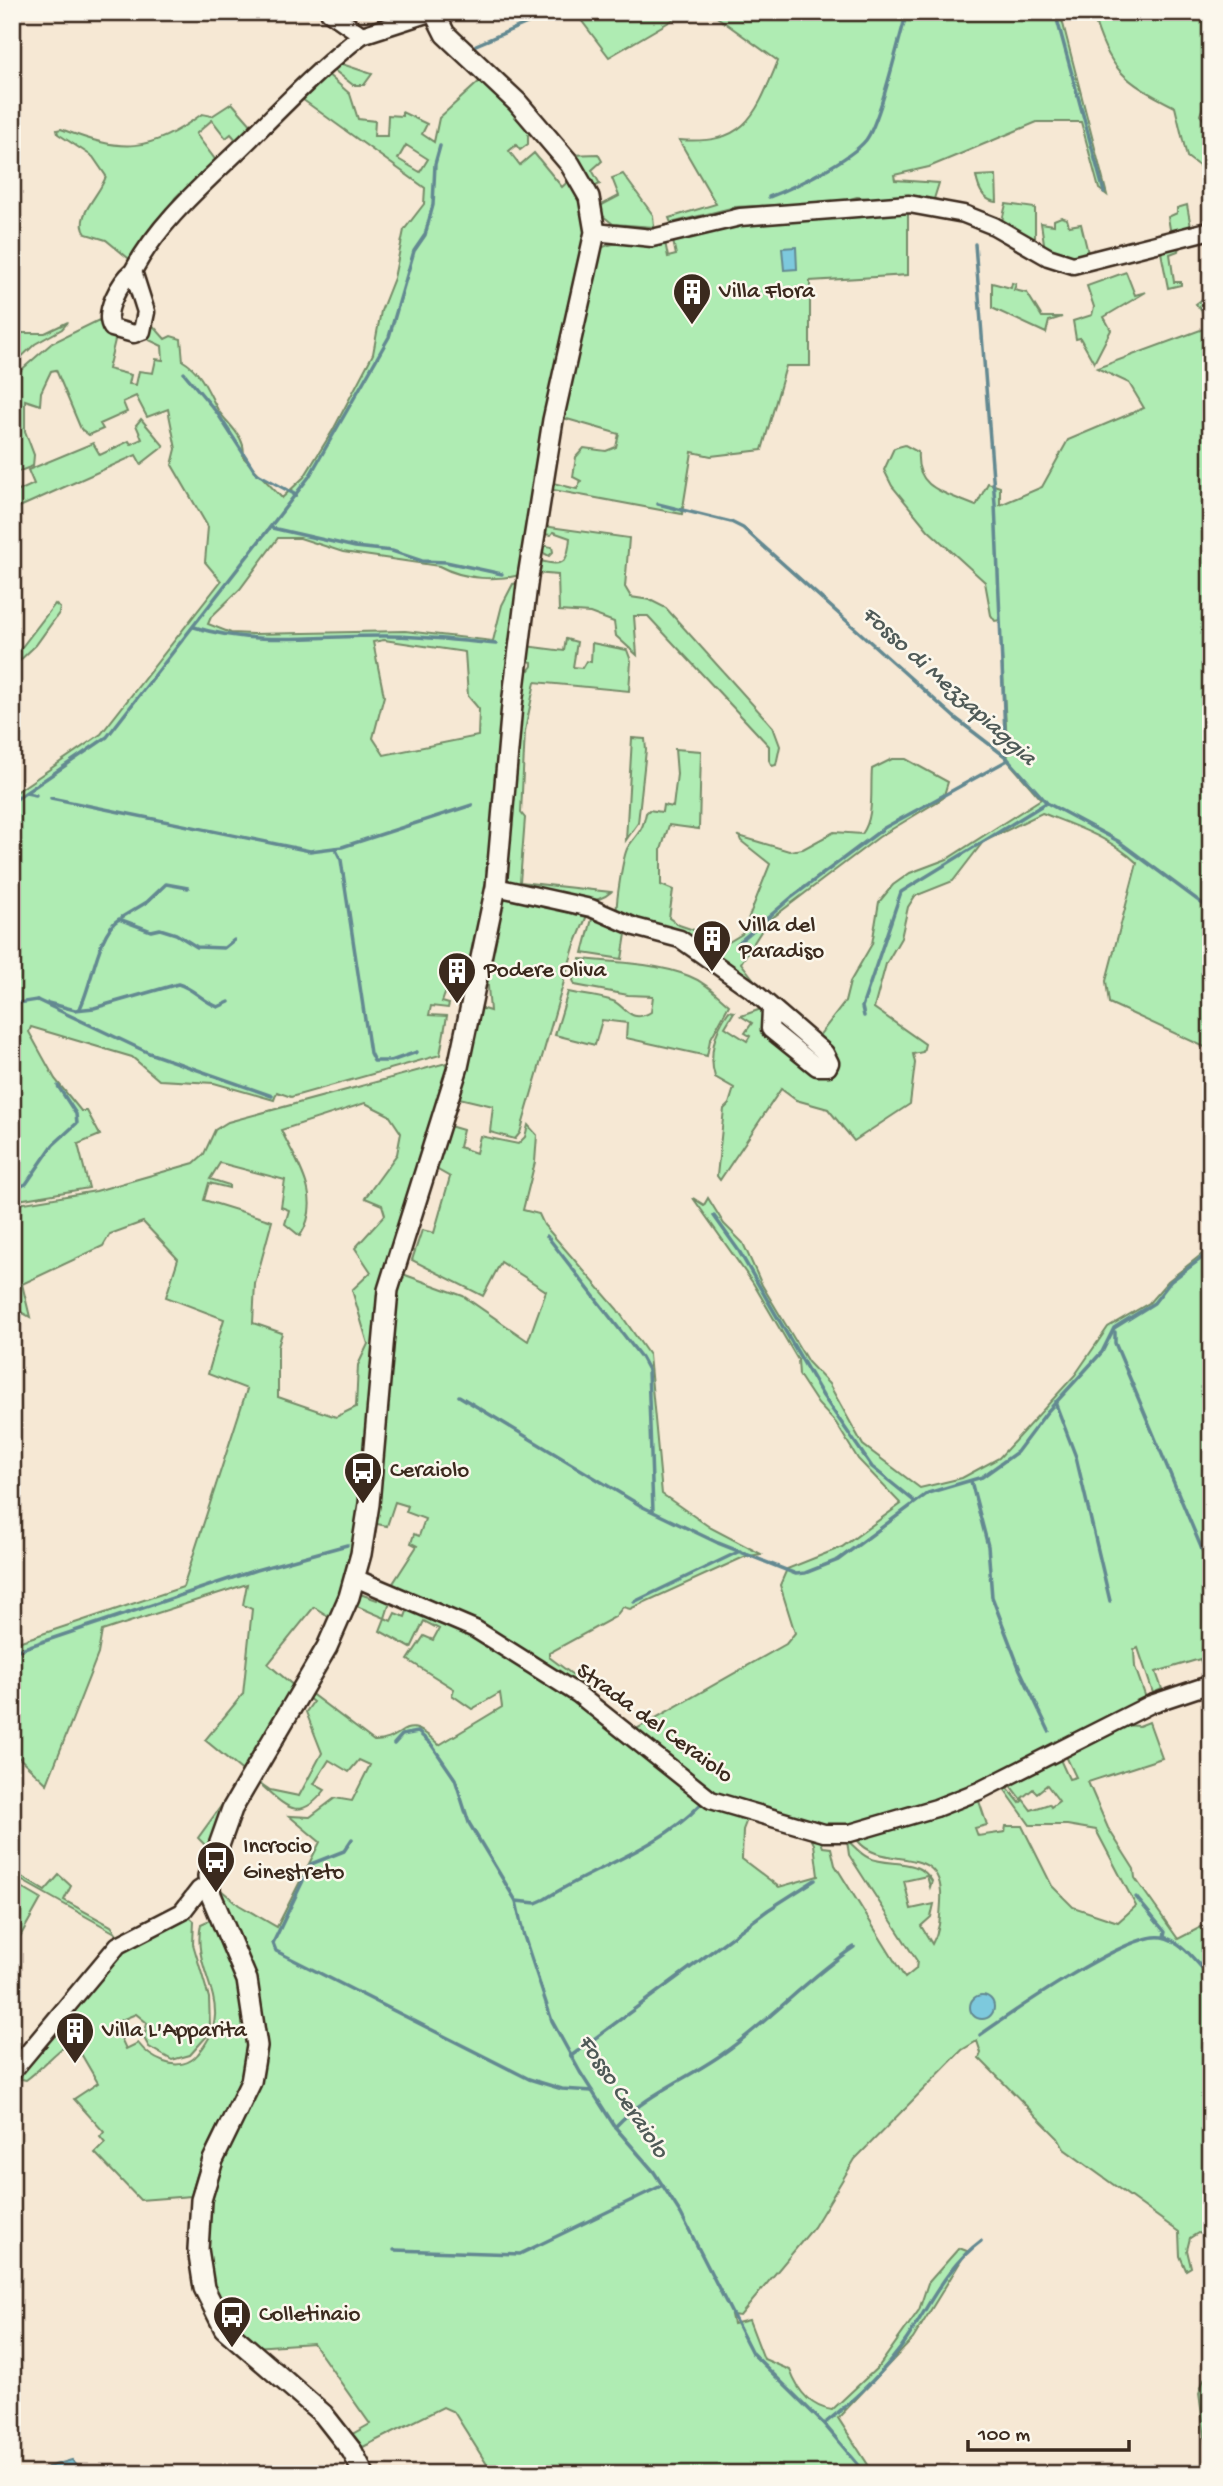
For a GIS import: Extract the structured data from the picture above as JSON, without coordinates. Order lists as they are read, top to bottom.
{
  "streets": {
    "street": ["Strada del Ceraiolo"]
  },
  "water": ["Fosso di Mezzapiaggia", "Fosso Ceraiolo"],
  "places": {
    "building": [
      "Villa Flora",
      "Villa del Paradiso",
      "Podere Oliva",
      "Villa L'Apparita"
    ],
    "bus stop": ["Ceraiolo", "Incrocio Ginestreto", "Colletinaio"]
  },
  "scale_bar": "100 m"
}
